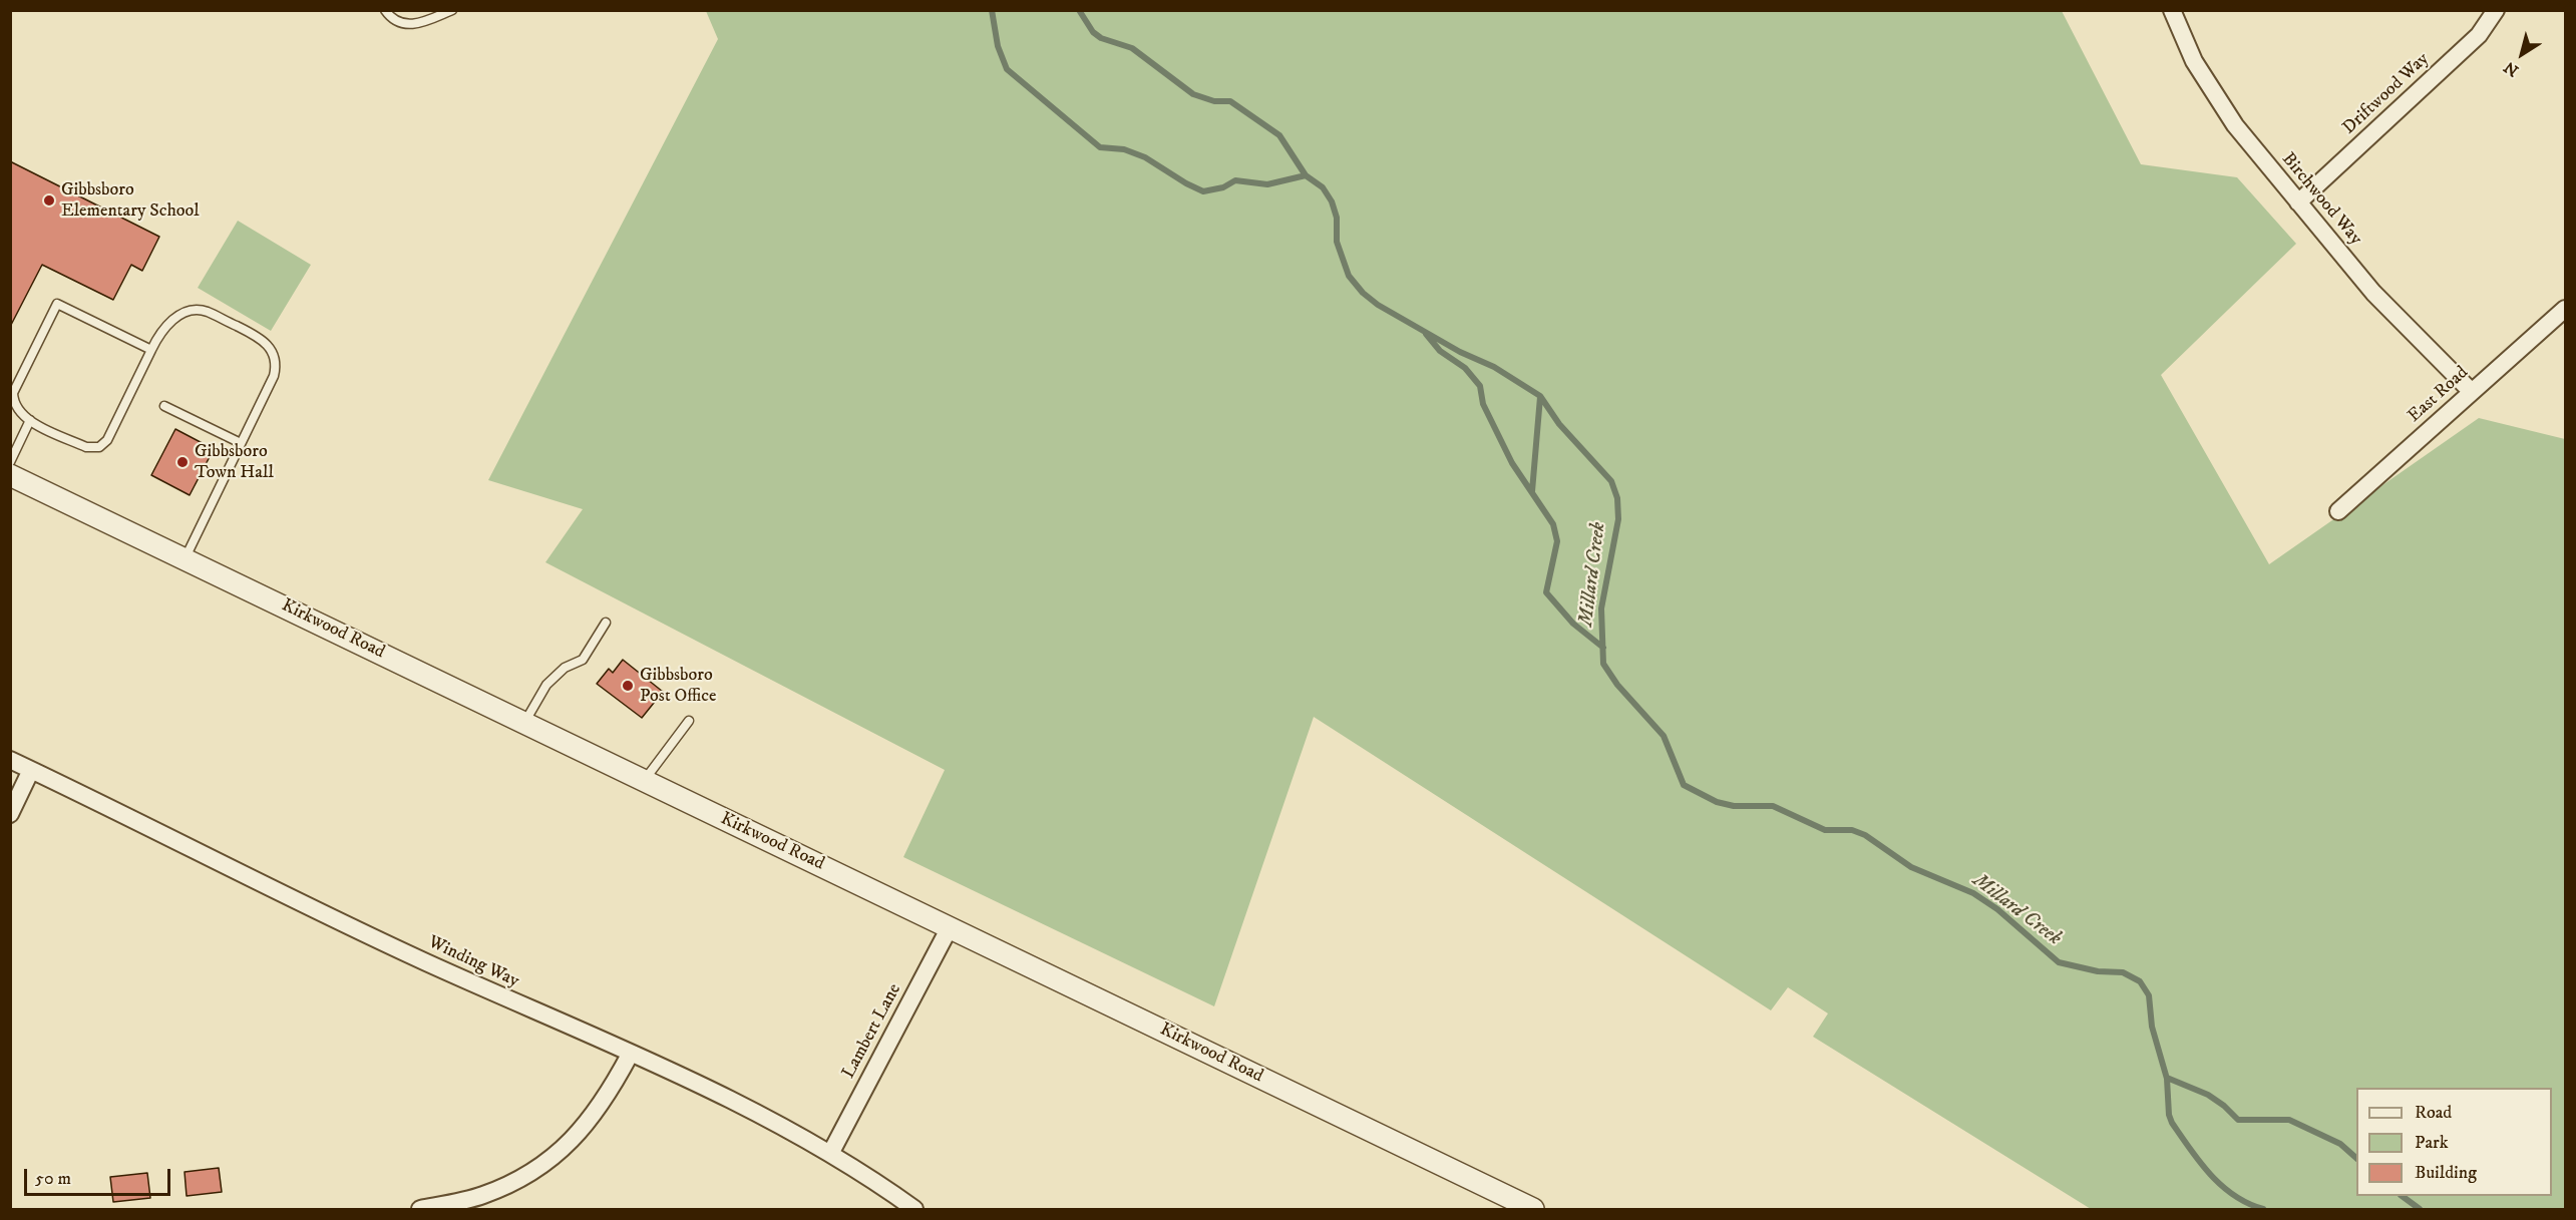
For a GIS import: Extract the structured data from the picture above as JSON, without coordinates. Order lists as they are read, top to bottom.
{
  "streets": {
    "street": [
      "Driftwood Way",
      "Birchwood Way",
      "East Road",
      "Kirkwood Road",
      "Winding Way",
      "Lambert Lane"
    ]
  },
  "crossings": [
    ["Driftwood Way", "Birchwood Way"],
    ["Birchwood Way", "East Road"],
    ["Kirkwood Road", "Lambert Lane"],
    ["Winding Way", "Lambert Lane"]
  ],
  "water": ["Millard Creek"],
  "places": ["Gibbsboro Elementary School", "Gibbsboro Town Hall", "Gibbsboro Post Office"],
  "legend": ["Road", "Park", "Building"],
  "scale_bar": "50 m",
  "north": "bottom left"
}
